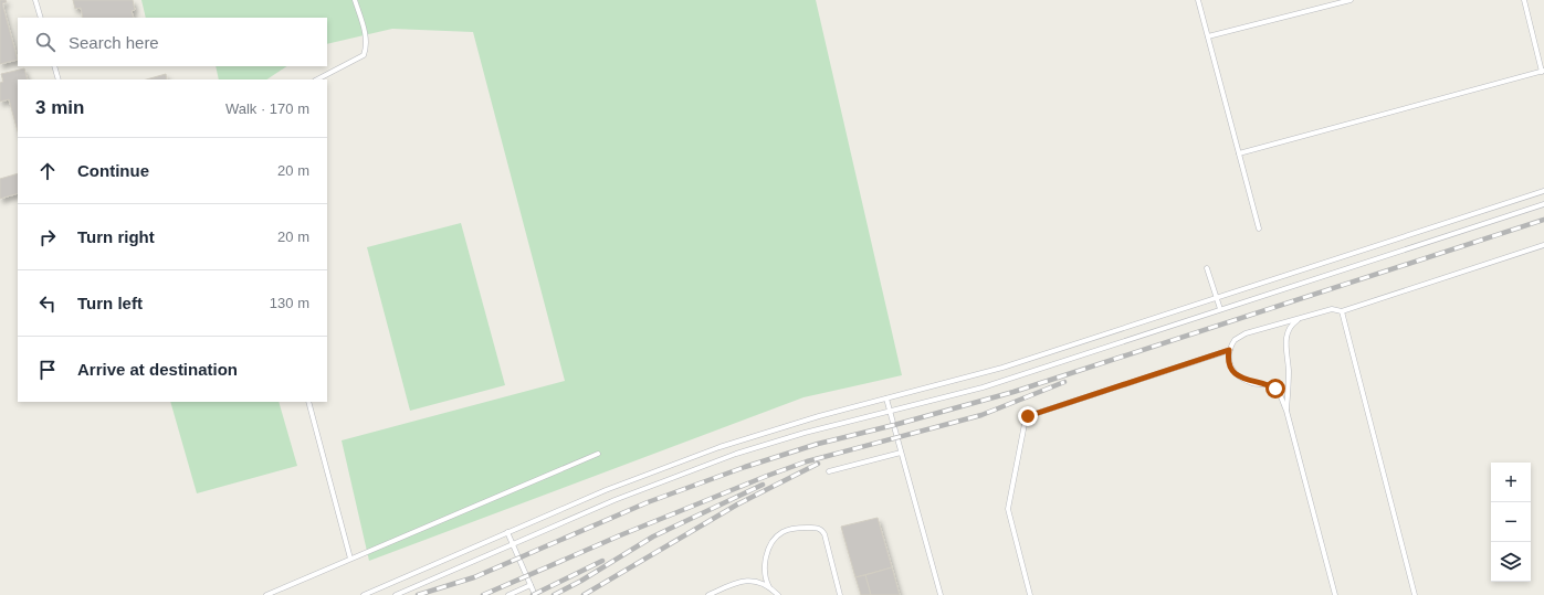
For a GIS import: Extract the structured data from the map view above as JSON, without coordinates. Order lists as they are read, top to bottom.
{
  "page": {
    "search": "Search here",
    "heading": ["3 min", "Walk · 170 m"],
    "list": [
      ["Continue", "20 m"],
      ["Turn right", "20 m"],
      ["Turn left", "130 m"],
      "Arrive at destination"
    ],
    "map_buttons": ["+", "−"]
  }
}
